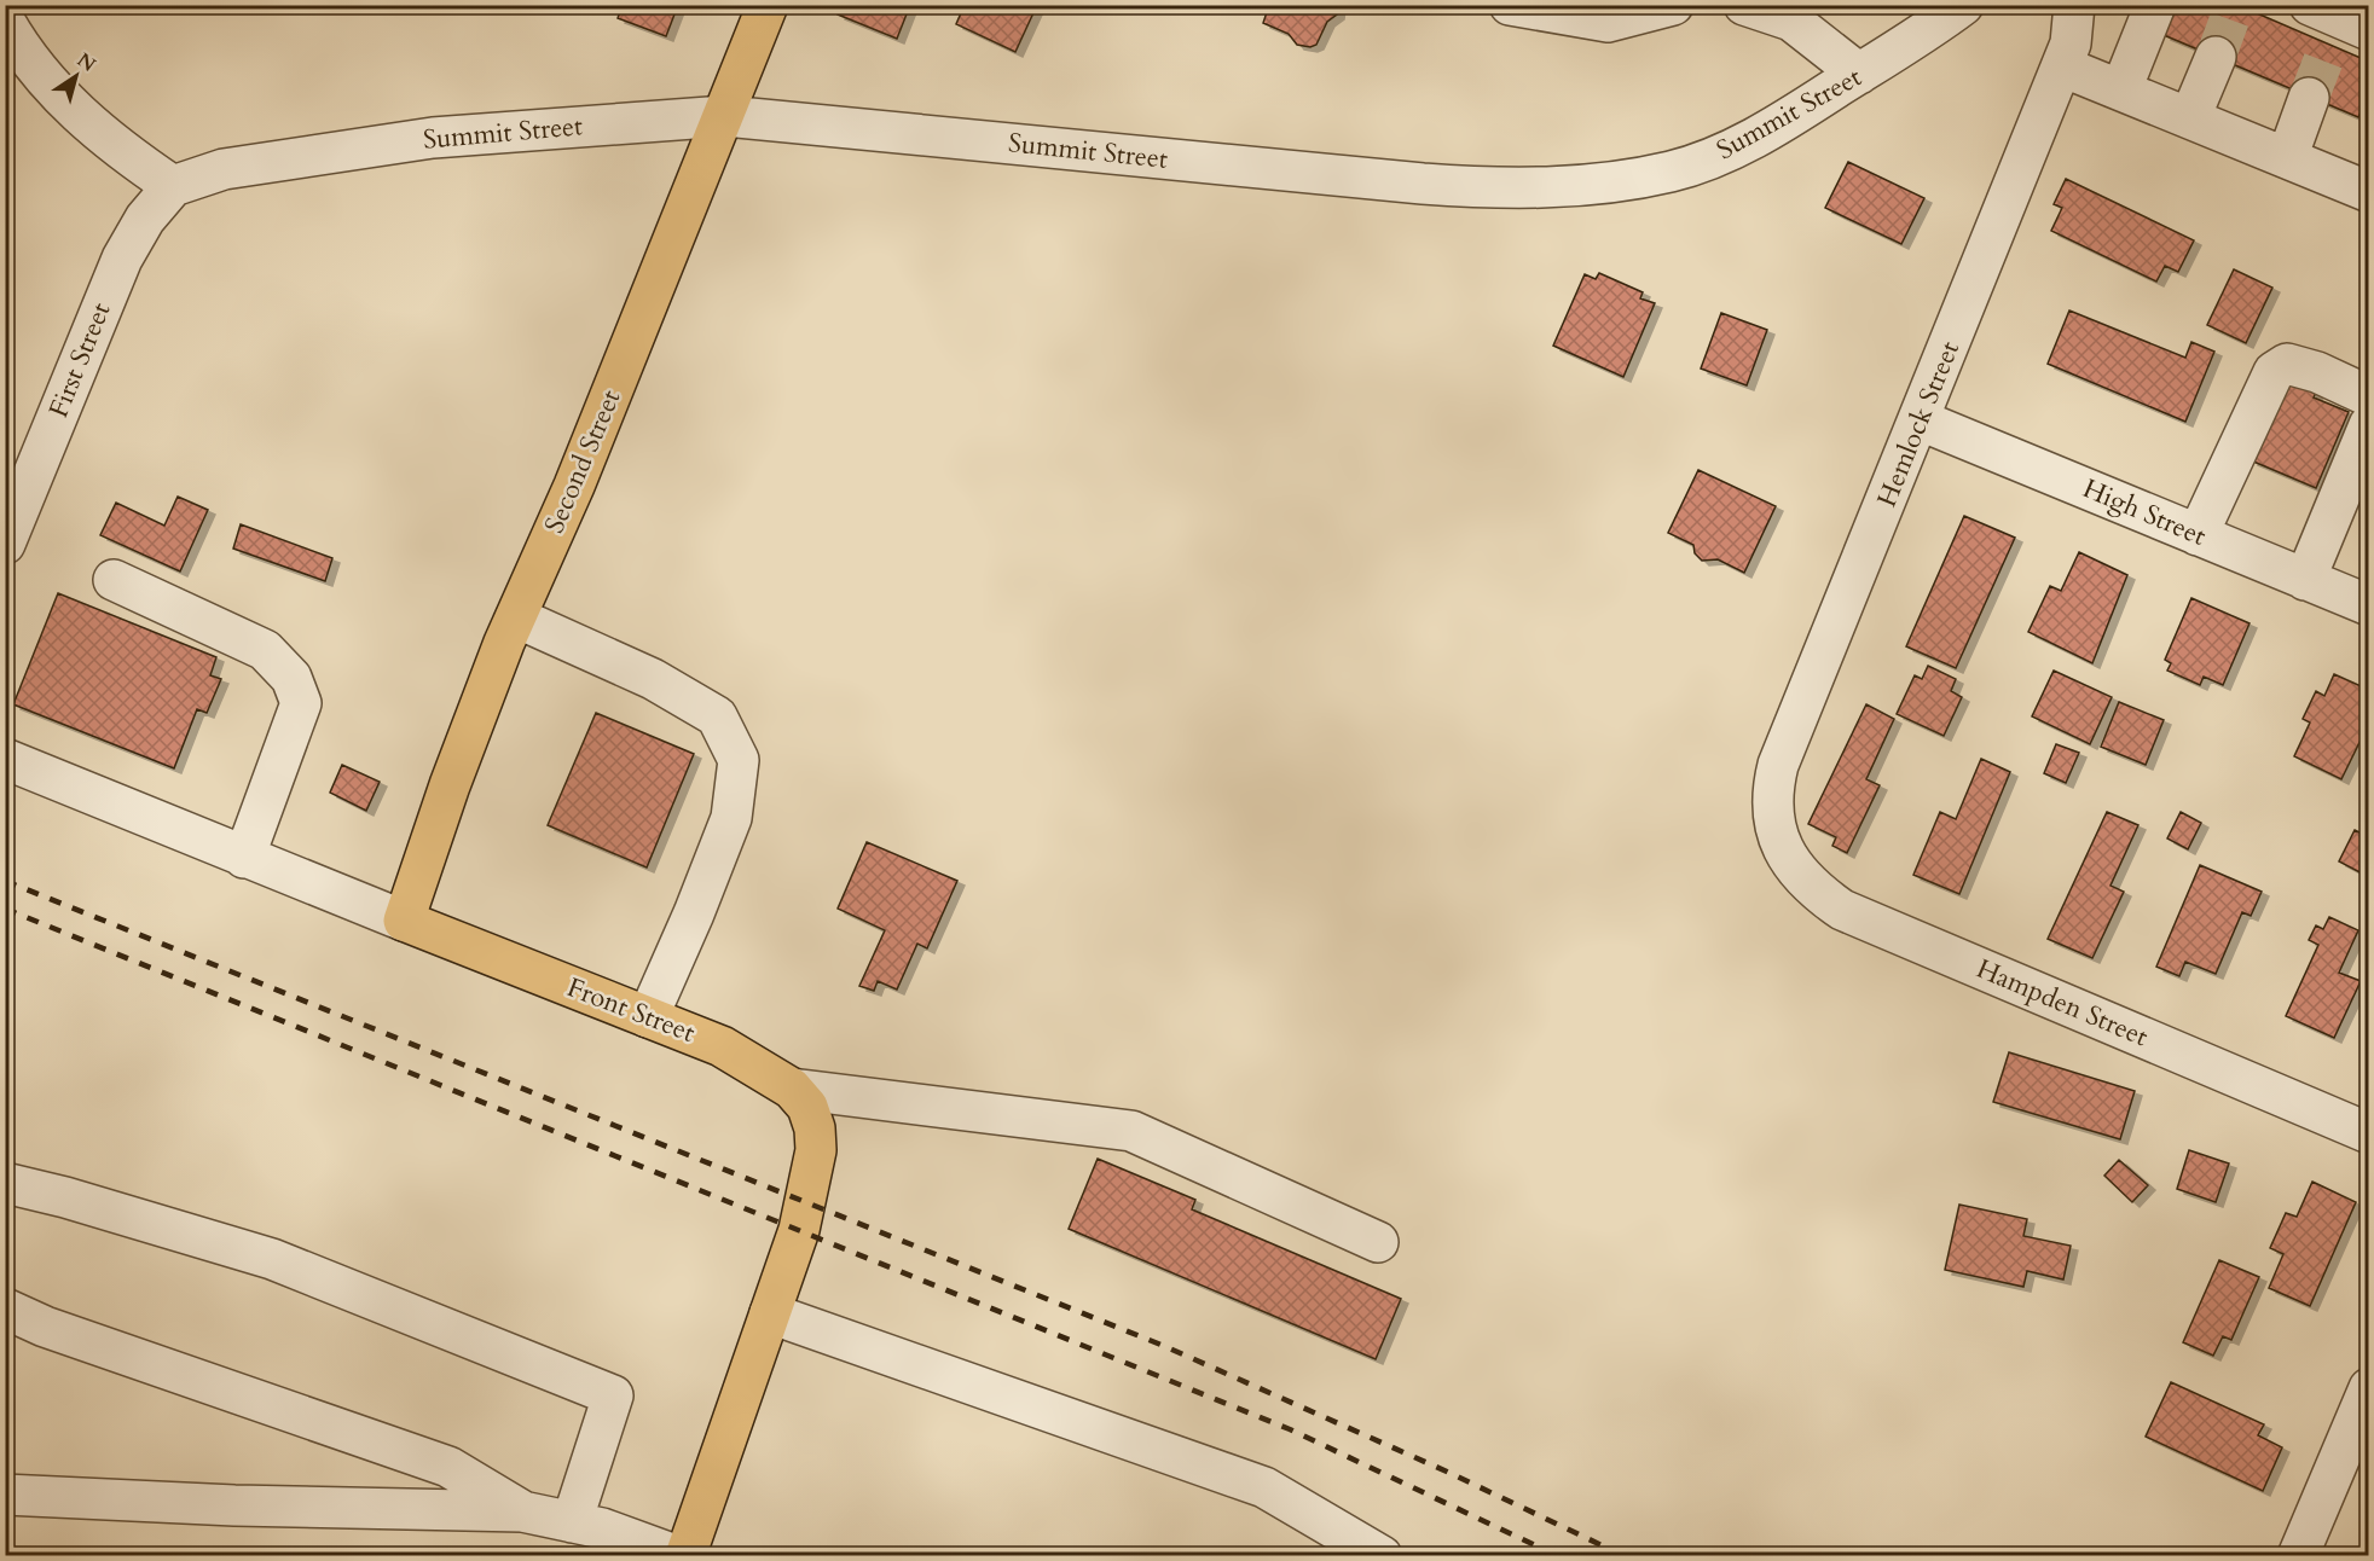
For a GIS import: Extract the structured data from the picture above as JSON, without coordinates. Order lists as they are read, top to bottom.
{
  "streets": {
    "main road": ["Second Street", "Front Street"],
    "street": [
      "Summit Street",
      "First Street",
      "Hemlock Street",
      "High Street",
      "Hampden Street"
    ]
  },
  "crossings": [
    ["Summit Street", "First Street"],
    ["Summit Street", "Second Street"],
    ["Hemlock Street", "High Street"],
    ["Hemlock Street", "Hampden Street"],
    ["Second Street", "Front Street"]
  ],
  "north": "top right"
}
